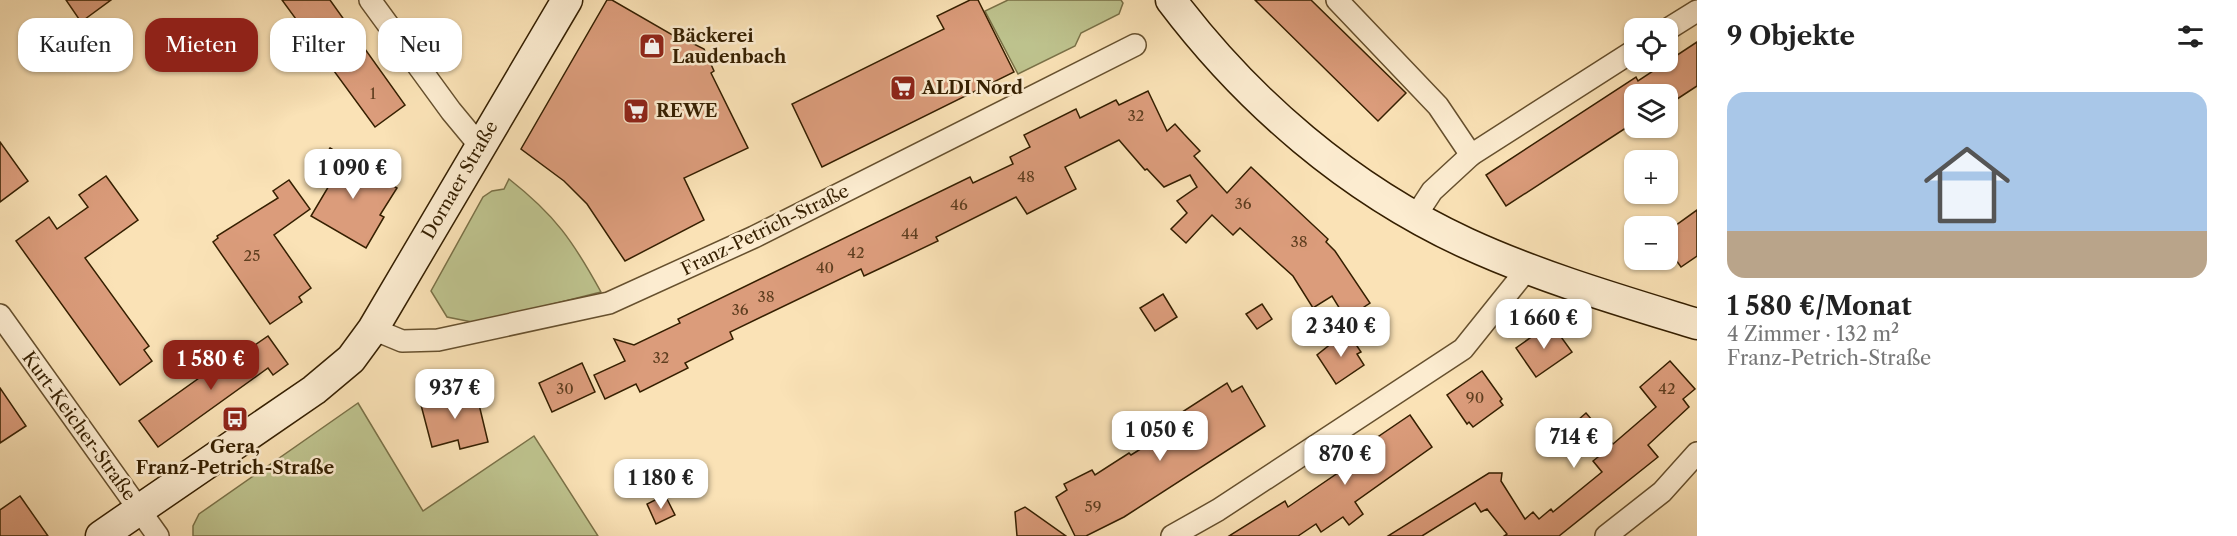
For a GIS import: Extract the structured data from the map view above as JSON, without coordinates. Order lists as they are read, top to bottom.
{
  "streets": {
    "street": ["Dornaer Straße", "Franz-Petrich-Straße", "Kurt-Keicher-Straße"]
  },
  "crossings": [
    ["Dornaer Straße", "Franz-Petrich-Straße"],
    ["Dornaer Straße", "Kurt-Keicher-Straße"]
  ],
  "places": {
    "shop": ["Bäckerei Laudenbach"],
    "supermarket": ["ALDI Nord", "REWE"],
    "bus stop": ["Gera, Franz-Petrich-Straße"]
  },
  "house_numbers": [
    "1",
    "32",
    "48",
    "36",
    "46",
    "44",
    "38",
    "42",
    "25",
    "40",
    "38",
    "36",
    "32",
    "30",
    "42",
    "90",
    "59"
  ],
  "page": {
    "heading": "9 Objekte",
    "map_buttons": ["+", "−"],
    "chip": [
      "Kaufen",
      "Mieten",
      "Filter",
      "Neu"
    ],
    "list": [
      {
        "name": "1 580 €/Monat",
        "note": "4 Zimmer · 132 m² · Franz-Petrich-Straße"
      }
    ],
    "price": [
      "1 090 €",
      "1 660 €",
      "2 340 €",
      "1 580 €",
      "937 €",
      "1 050 €",
      "714 €",
      "870 €",
      "1 180 €"
    ]
  }
}
